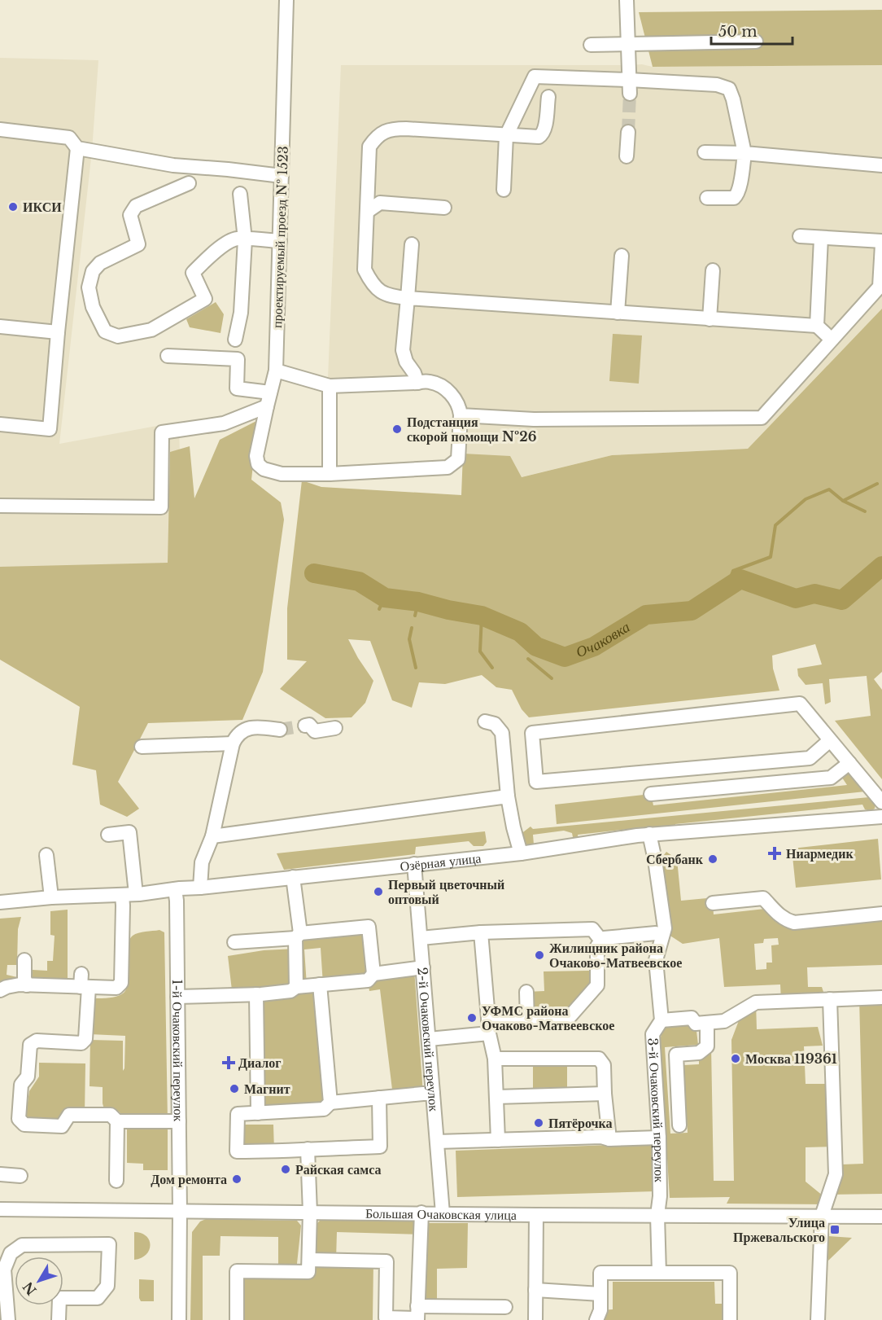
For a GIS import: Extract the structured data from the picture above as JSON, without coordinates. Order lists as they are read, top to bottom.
{
  "streets": {
    "street": [
      "проектируемый проезд № 1523",
      "Озёрная улица",
      "2-й Очаковский переулок",
      "1-й Очаковский переулок",
      "3-й Очаковский переулок",
      "Большая Очаковская улица"
    ]
  },
  "crossings": [
    ["Озёрная улица", "2-й Очаковский переулок"],
    ["Озёрная улица", "1-й Очаковский переулок"],
    ["Озёрная улица", "3-й Очаковский переулок"],
    ["2-й Очаковский переулок", "Большая Очаковская улица"],
    ["1-й Очаковский переулок", "Большая Очаковская улица"],
    ["3-й Очаковский переулок", "Большая Очаковская улица"]
  ],
  "water": ["Очаковка"],
  "places": {
    "other": [
      "ИКСИ",
      "Подстанция скорой помощи №26",
      "Сбербанк",
      "Первый цветочный оптовый",
      "Жилищник района Очаково-Матвеевское",
      "УФМС района Очаково-Матвеевское",
      "Москва 119361",
      "Магнит",
      "Пятёрочка",
      "Райская самса",
      "Дом ремонта"
    ],
    "health": ["Ниармедик", "Диалог"],
    "transit": ["Улица Пржевальского"]
  },
  "scale_bar": "50 m",
  "north": "bottom left"
}
